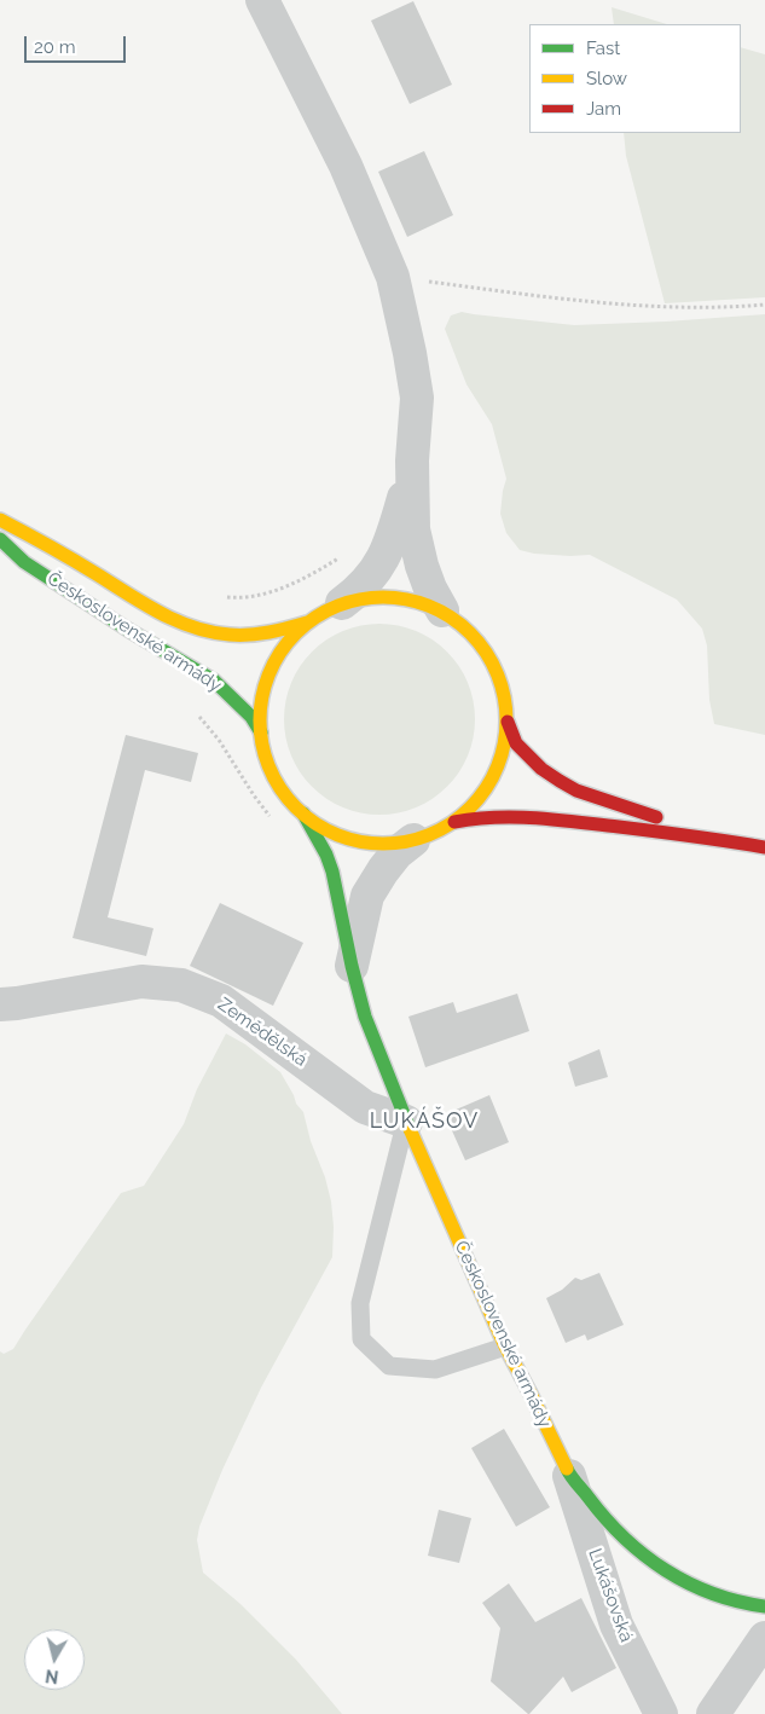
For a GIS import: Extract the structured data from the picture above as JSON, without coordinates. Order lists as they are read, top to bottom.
{
  "streets": {
    "street": ["Československé armády", "Zemědělská", "Lukášovská"]
  },
  "crossings": [
    ["Československé armády", "Zemědělská"],
    ["Československé armády", "Lukášovská"]
  ],
  "districts": ["LUKÁŠOV"],
  "legend": ["Fast", "Slow", "Jam"],
  "scale_bar": "20 m",
  "north": "bottom"
}
